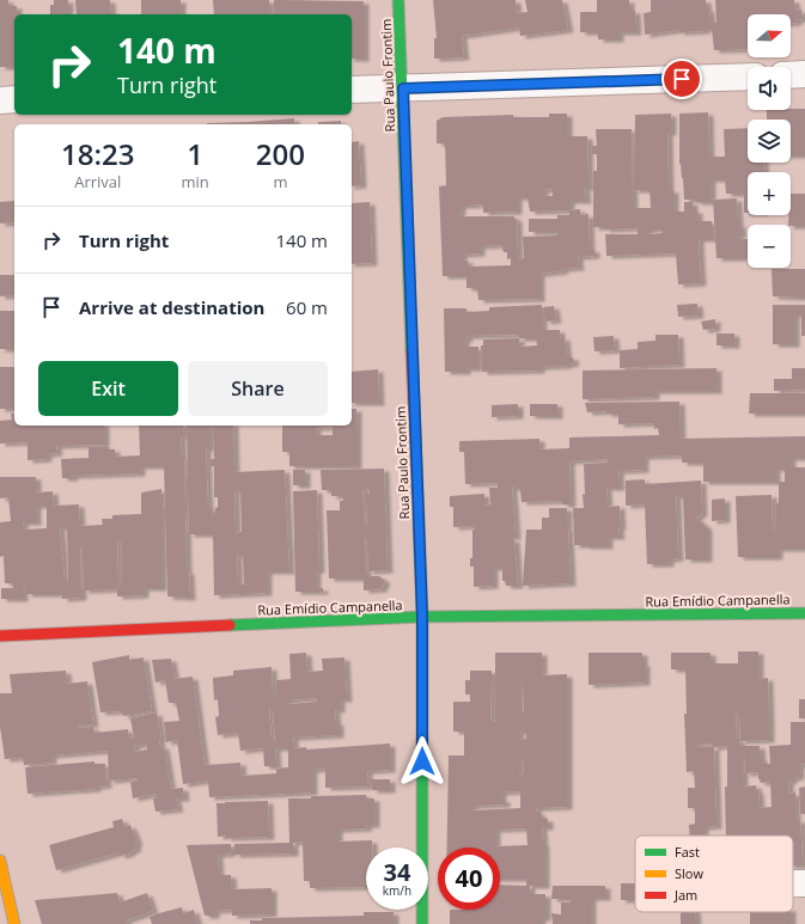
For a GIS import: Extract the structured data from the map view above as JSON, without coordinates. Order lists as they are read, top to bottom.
{
  "streets": {
    "street": ["Rua Paulo Frontim", "Rua Emídio Campanella"]
  },
  "crossings": [
    ["Rua Paulo Frontim", "Rua Emídio Campanella"]
  ],
  "legend": ["Fast", "Slow", "Jam"],
  "north": "right",
  "page": {
    "map_buttons": ["+", "−"],
    "turn": ["140 m", "Turn right"],
    "eta": [
      "18:23",
      "Arrival",
      "1",
      "min",
      "200",
      "m"
    ],
    "list": [
      {
        "name": "Turn right",
        "value": "140 m"
      },
      {
        "name": "Arrive at destination",
        "value": "60 m"
      }
    ],
    "buttons": ["Exit", "Share"],
    "speed": "34 km/h",
    "limit": "40"
  }
}
